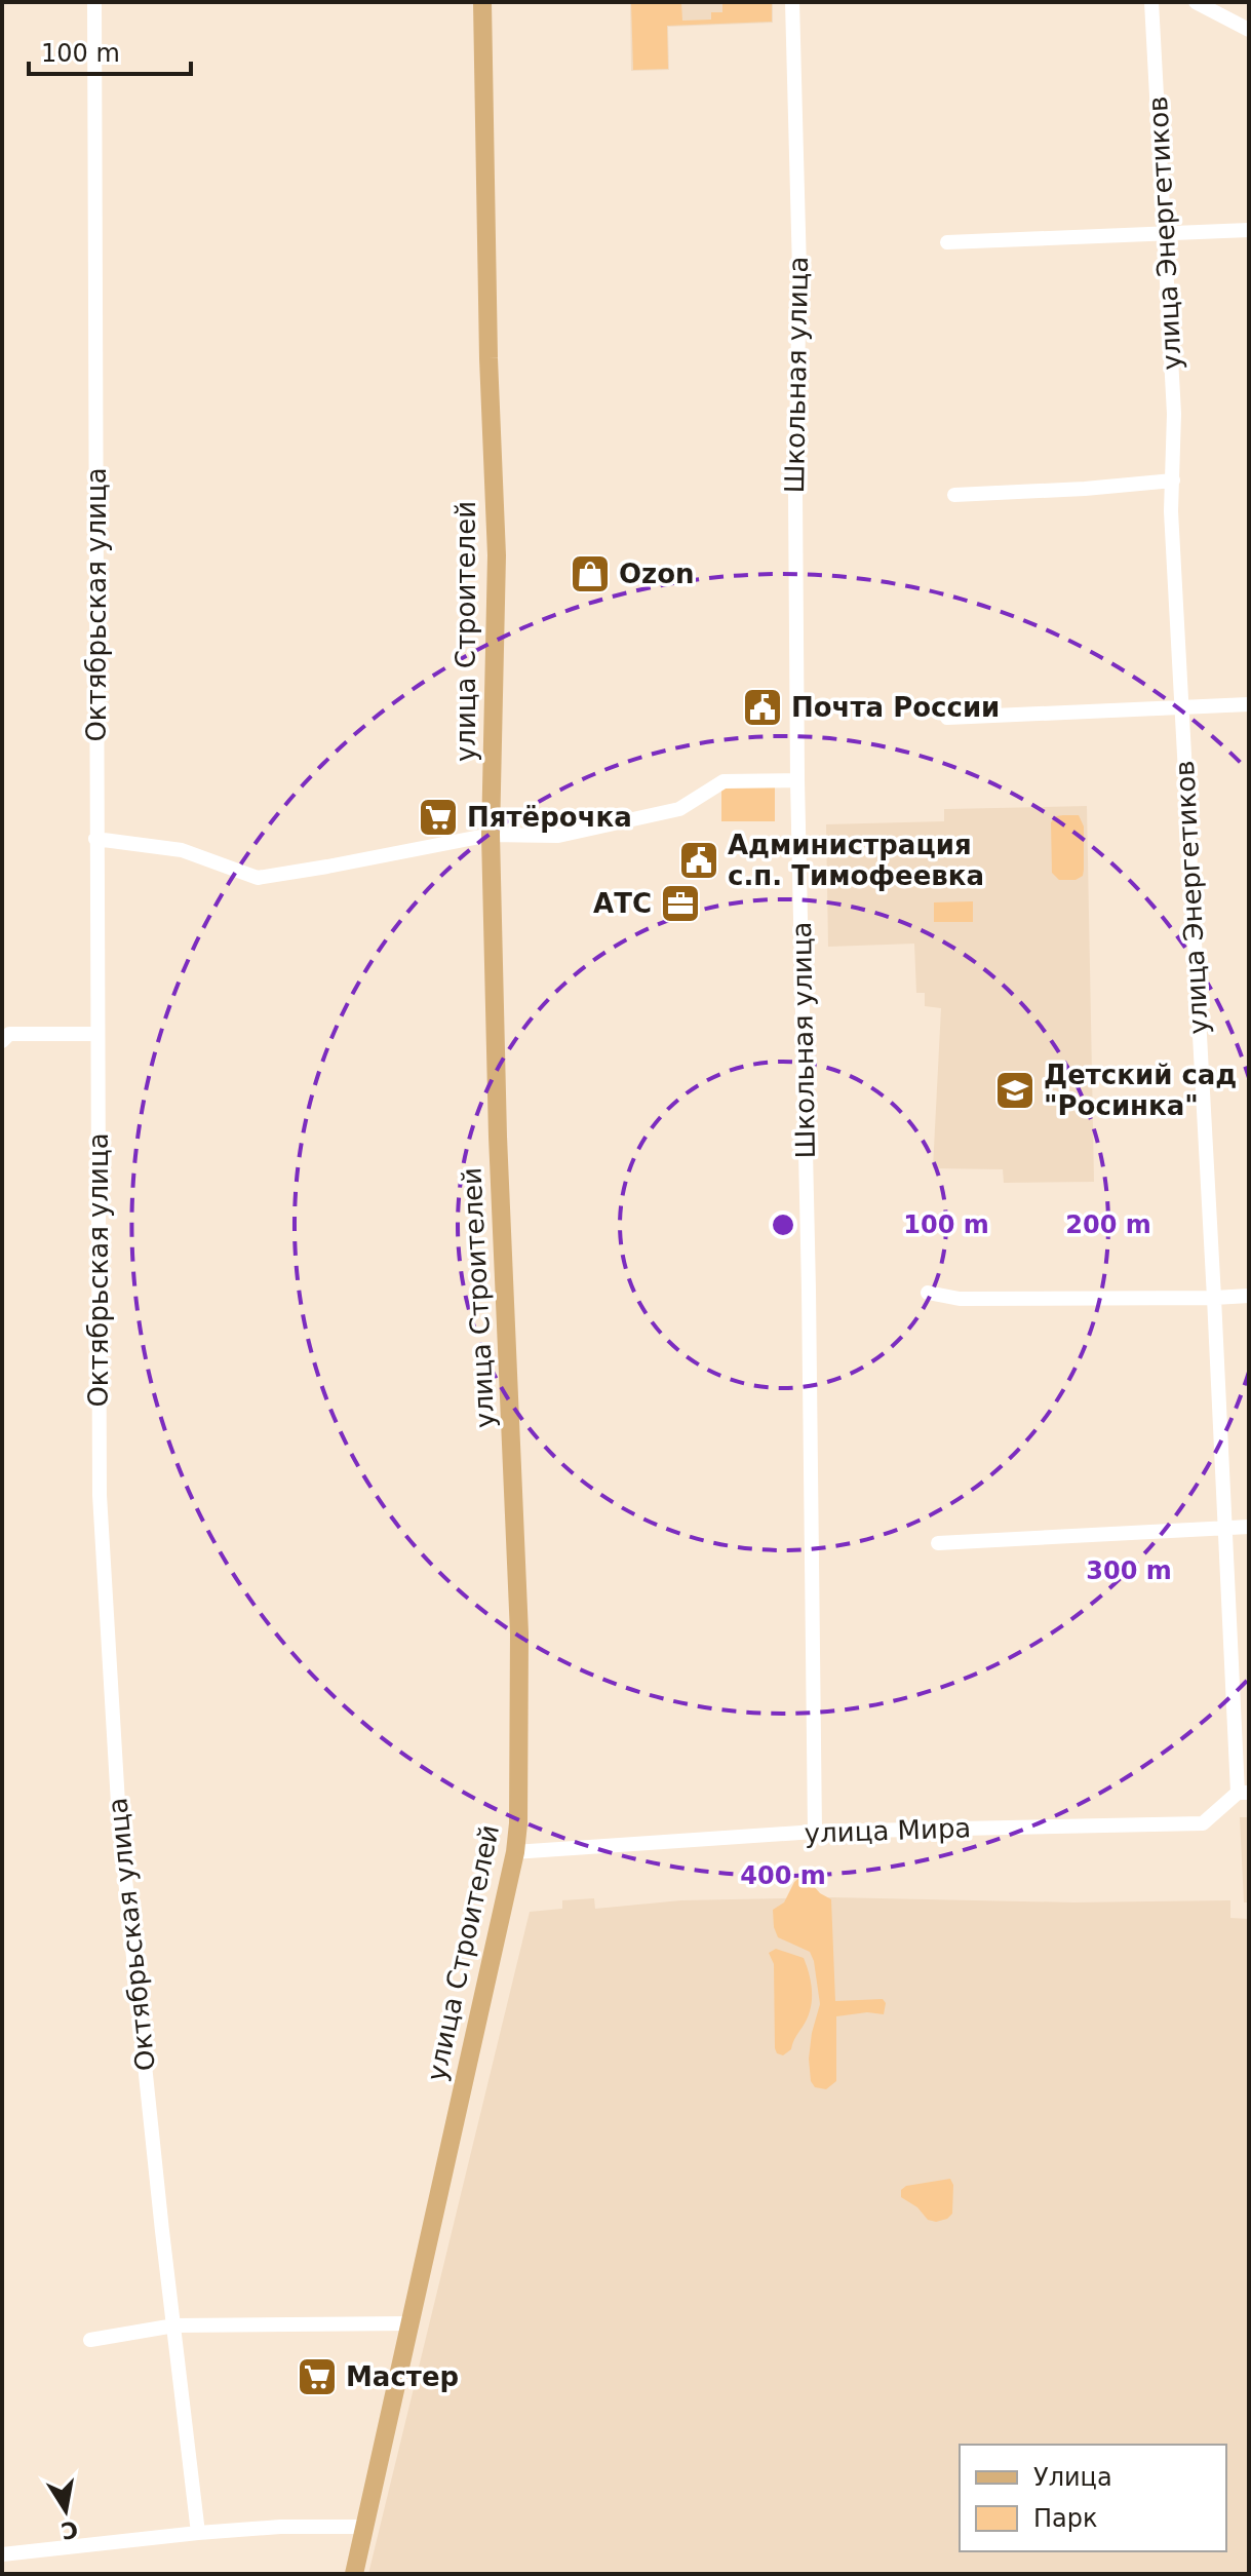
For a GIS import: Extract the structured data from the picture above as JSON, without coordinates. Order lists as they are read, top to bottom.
{
  "streets": {
    "main road": ["улица Строителей"],
    "street": [
      "улица Энергетиков",
      "Школьная улица",
      "Октябрьская улица",
      "улица Мира"
    ]
  },
  "crossings": [
    ["улица Энергетиков", "улица Мира"],
    ["Школьная улица", "улица Мира"],
    ["улица Строителей", "улица Мира"]
  ],
  "places": {
    "shop": ["Ozon"],
    "public building": ["Почта России", "Администрация с.п. Тимофеевка"],
    "supermarket": ["Пятёрочка", "Мастер"],
    "office": ["АТС"],
    "school or university": ["Детский сад \"Росинка\""]
  },
  "legend": ["Улица", "Парк"],
  "scale_bar": "100 m",
  "north": "bottom",
  "rings": [
    "100 m",
    "200 m",
    "300 m",
    "400 m"
  ]
}
